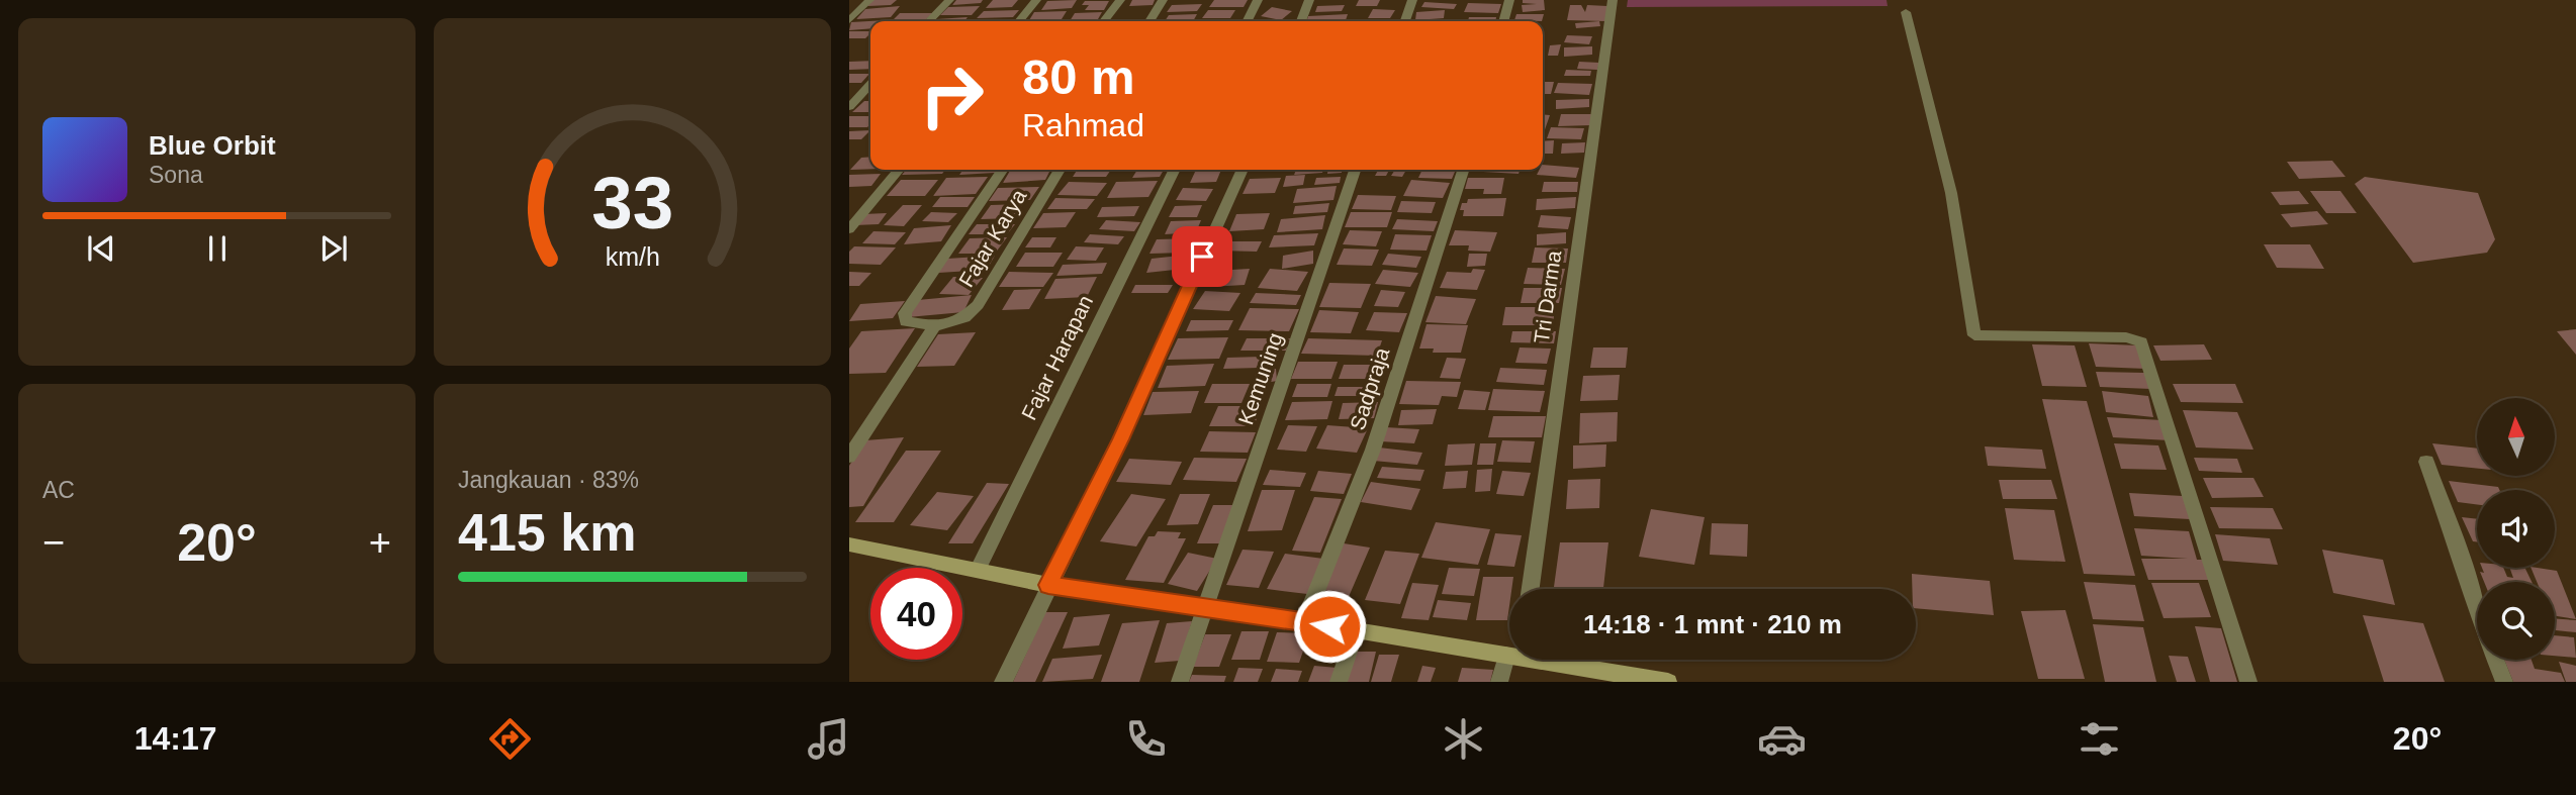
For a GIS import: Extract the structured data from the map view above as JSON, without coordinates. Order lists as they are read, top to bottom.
{
  "streets": {
    "street": [
      "Fajar Karya",
      "Tri Darma",
      "Fajar Harapan",
      "Kemuning",
      "Sadpraja"
    ]
  },
  "north": "top",
  "page": {
    "turn": ["80 m", "Rahmad"],
    "song": ["Blue Orbit", "Sona"],
    "tile": [
      "AC",
      ["Jangkauan · 83%", "415 km"]
    ],
    "heat": ["−", "20°", "+"],
    "limit": "40",
    "trip": "14:18 · 1 mnt · 210 m",
    "tabs": ["14:17", "20°"],
    "gauge": ["33", "km/h"]
  }
}
